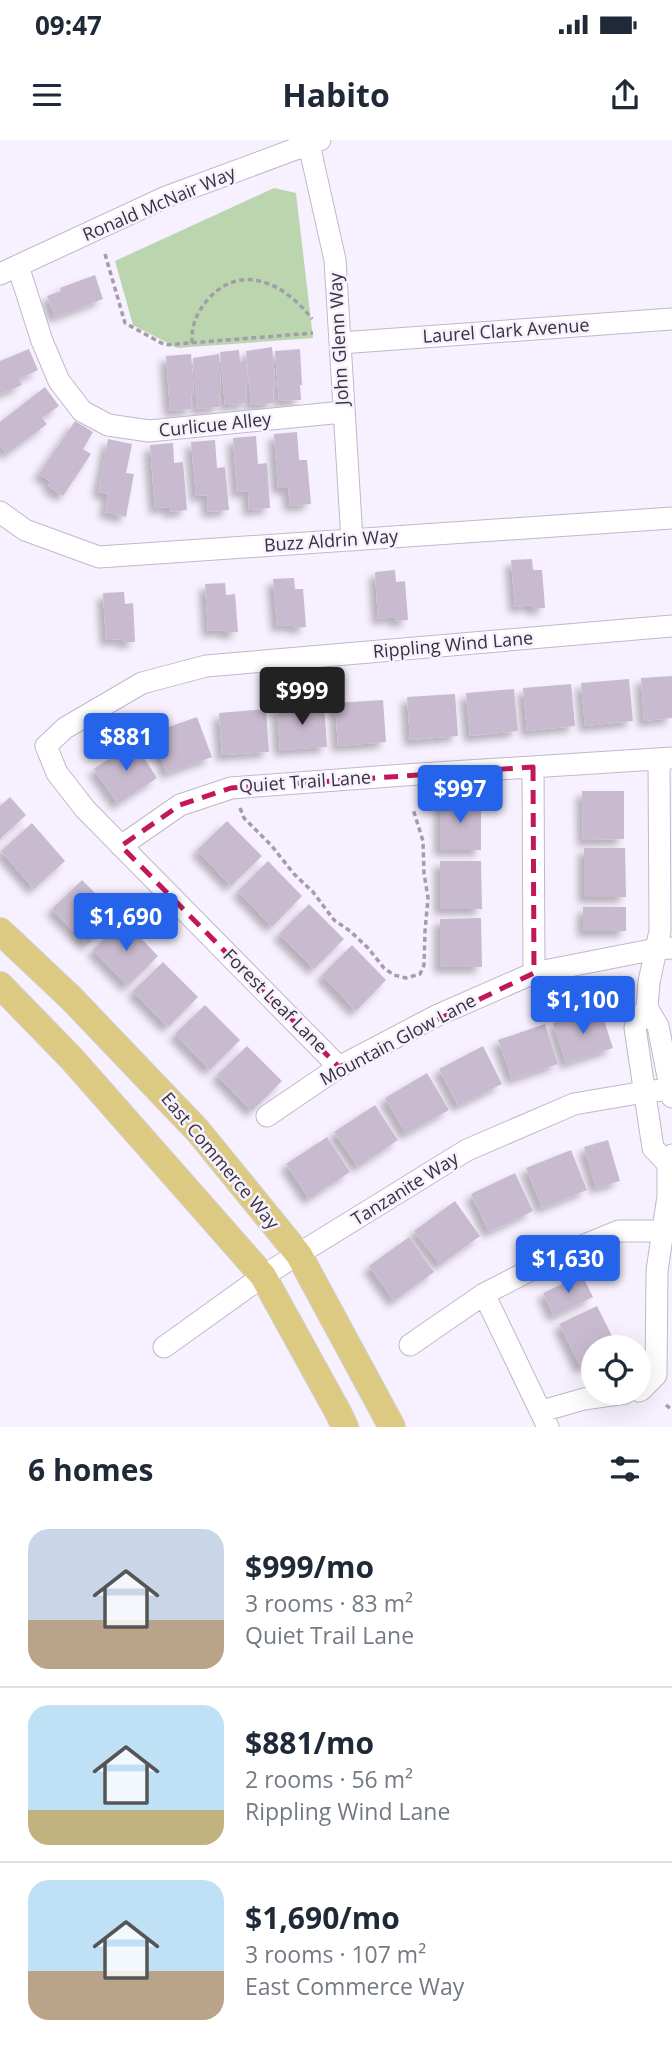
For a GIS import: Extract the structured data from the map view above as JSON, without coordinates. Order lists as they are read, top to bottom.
{
  "streets": {
    "main road": ["East Commerce Way"],
    "street": [
      "Ronald McNair Way",
      "Laurel Clark Avenue",
      "John Glenn Way",
      "Curlicue Alley",
      "Buzz Aldrin Way",
      "Rippling Wind Lane",
      "Quiet Trail Lane",
      "Forest Leaf Lane",
      "Mountain Glow Lane",
      "Tanzanite Way"
    ]
  },
  "crossings": [
    ["Ronald McNair Way", "John Glenn Way"],
    ["Ronald McNair Way", "Curlicue Alley"],
    ["Laurel Clark Avenue", "John Glenn Way"],
    ["John Glenn Way", "Curlicue Alley"],
    ["John Glenn Way", "Buzz Aldrin Way"],
    ["Rippling Wind Lane", "Quiet Trail Lane"],
    ["Rippling Wind Lane", "Forest Leaf Lane"],
    ["Quiet Trail Lane", "Forest Leaf Lane"],
    ["Forest Leaf Lane", "Mountain Glow Lane"],
    ["East Commerce Way", "Tanzanite Way"]
  ],
  "page": {
    "status": "09:47",
    "header": "Habito",
    "price": [
      "$999",
      "$881",
      "$997",
      "$1,690",
      "$1,100",
      "$1,630"
    ],
    "heading": "6 homes",
    "list": [
      {
        "name": "$999/mo",
        "note": "3 rooms · 83 m² · Quiet Trail Lane"
      },
      {
        "name": "$881/mo",
        "note": "2 rooms · 56 m² · Rippling Wind Lane"
      },
      {
        "name": "$1,690/mo",
        "note": "3 rooms · 107 m² · East Commerce Way"
      }
    ]
  }
}
